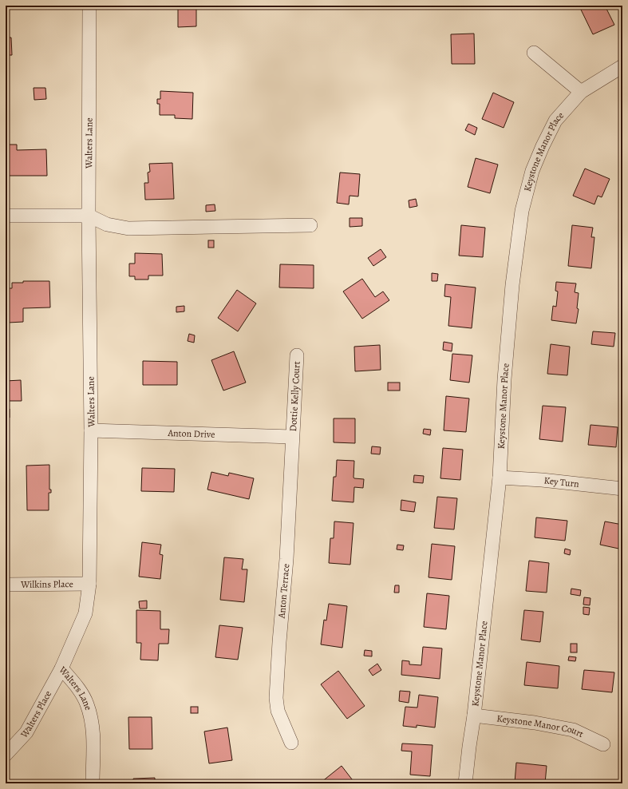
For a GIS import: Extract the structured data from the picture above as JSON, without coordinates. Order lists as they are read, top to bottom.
{
  "streets": {
    "street": [
      "Walters Lane",
      "Keystone Manor Place",
      "Dottie Kelly Court",
      "Anton Drive",
      "Key Turn",
      "Wilkins Place",
      "Anton Terrace",
      "Walters Place",
      "Keystone Manor Court"
    ]
  },
  "crossings": [
    ["Walters Lane", "Anton Drive"],
    ["Walters Lane", "Wilkins Place"],
    ["Walters Lane", "Walters Place"],
    ["Keystone Manor Place", "Key Turn"],
    ["Keystone Manor Place", "Keystone Manor Court"],
    ["Dottie Kelly Court", "Anton Drive"],
    ["Dottie Kelly Court", "Anton Terrace"],
    ["Anton Drive", "Anton Terrace"]
  ]
}
